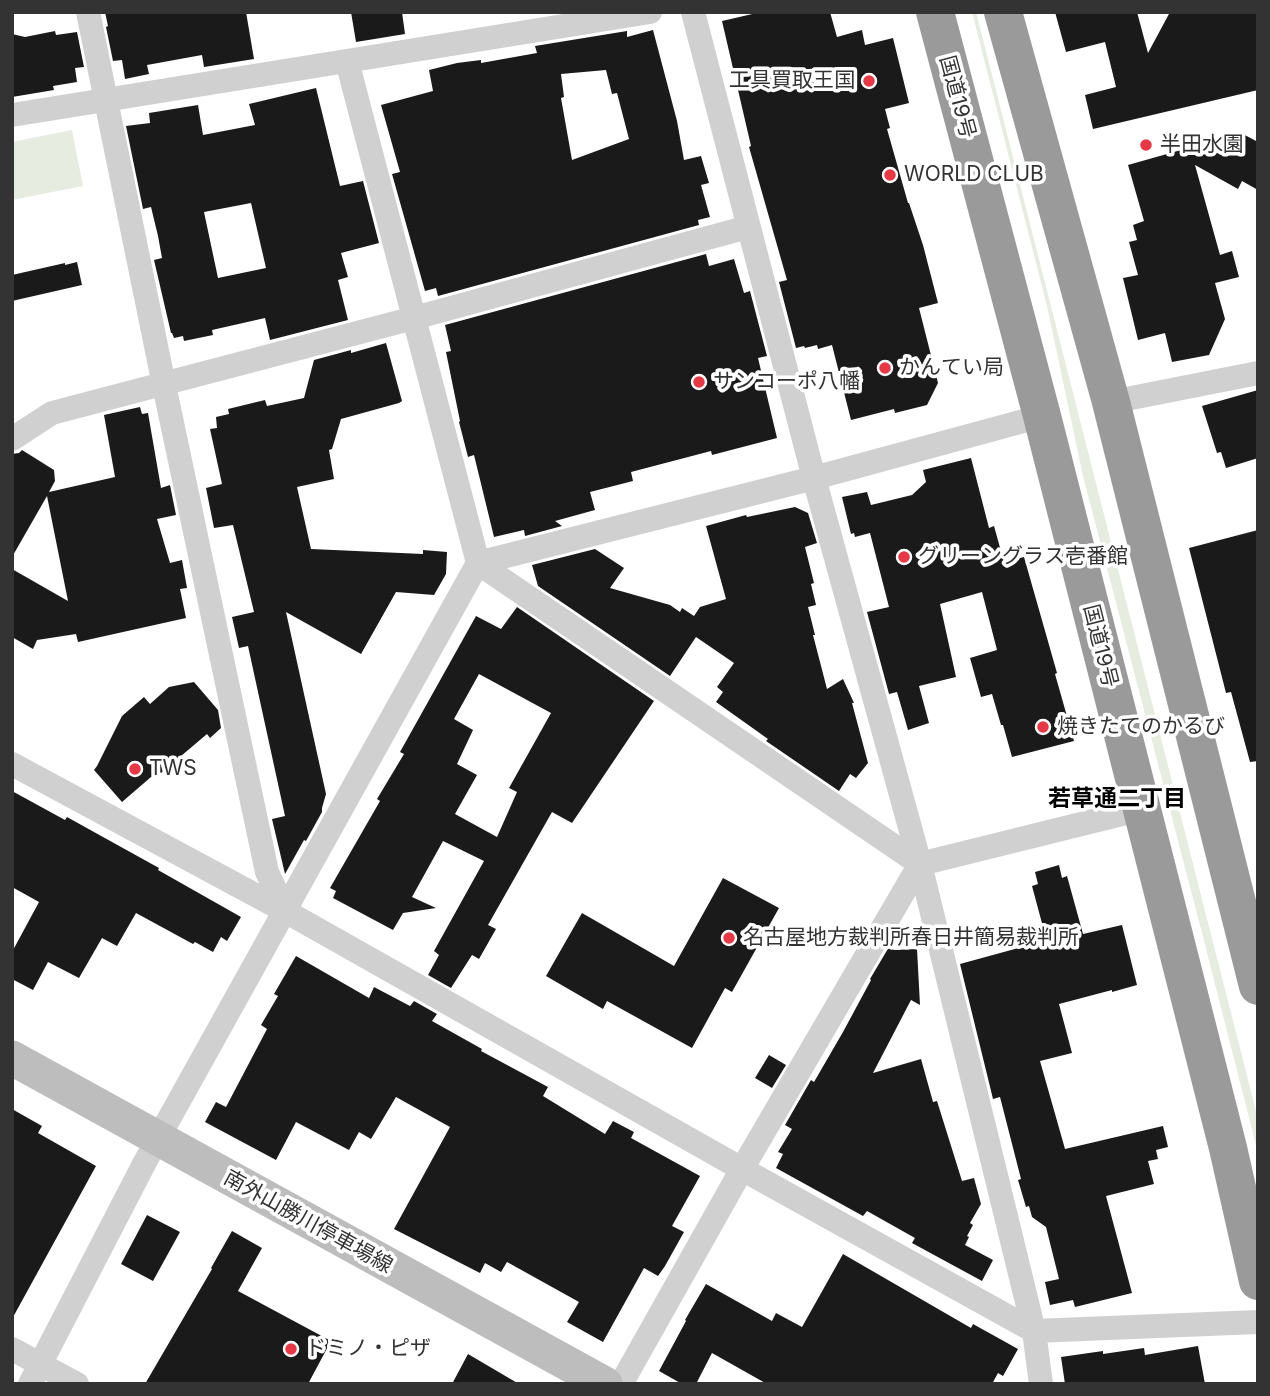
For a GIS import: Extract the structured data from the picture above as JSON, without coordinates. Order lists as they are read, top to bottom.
{
  "streets": {
    "highway": ["国道19号"],
    "main road": ["南外山勝川停車場線"]
  },
  "districts": ["若草通二丁目"],
  "places": [
    "工具買取王国",
    "半田水園",
    "WORLD CLUB",
    "かんてい局",
    "サンコーポ八幡",
    "グリーングラス壱番館",
    "焼きたてのかるび",
    "TWS",
    "名古屋地方裁判所春日井簡易裁判所",
    "ドミノ・ピザ"
  ]
}
